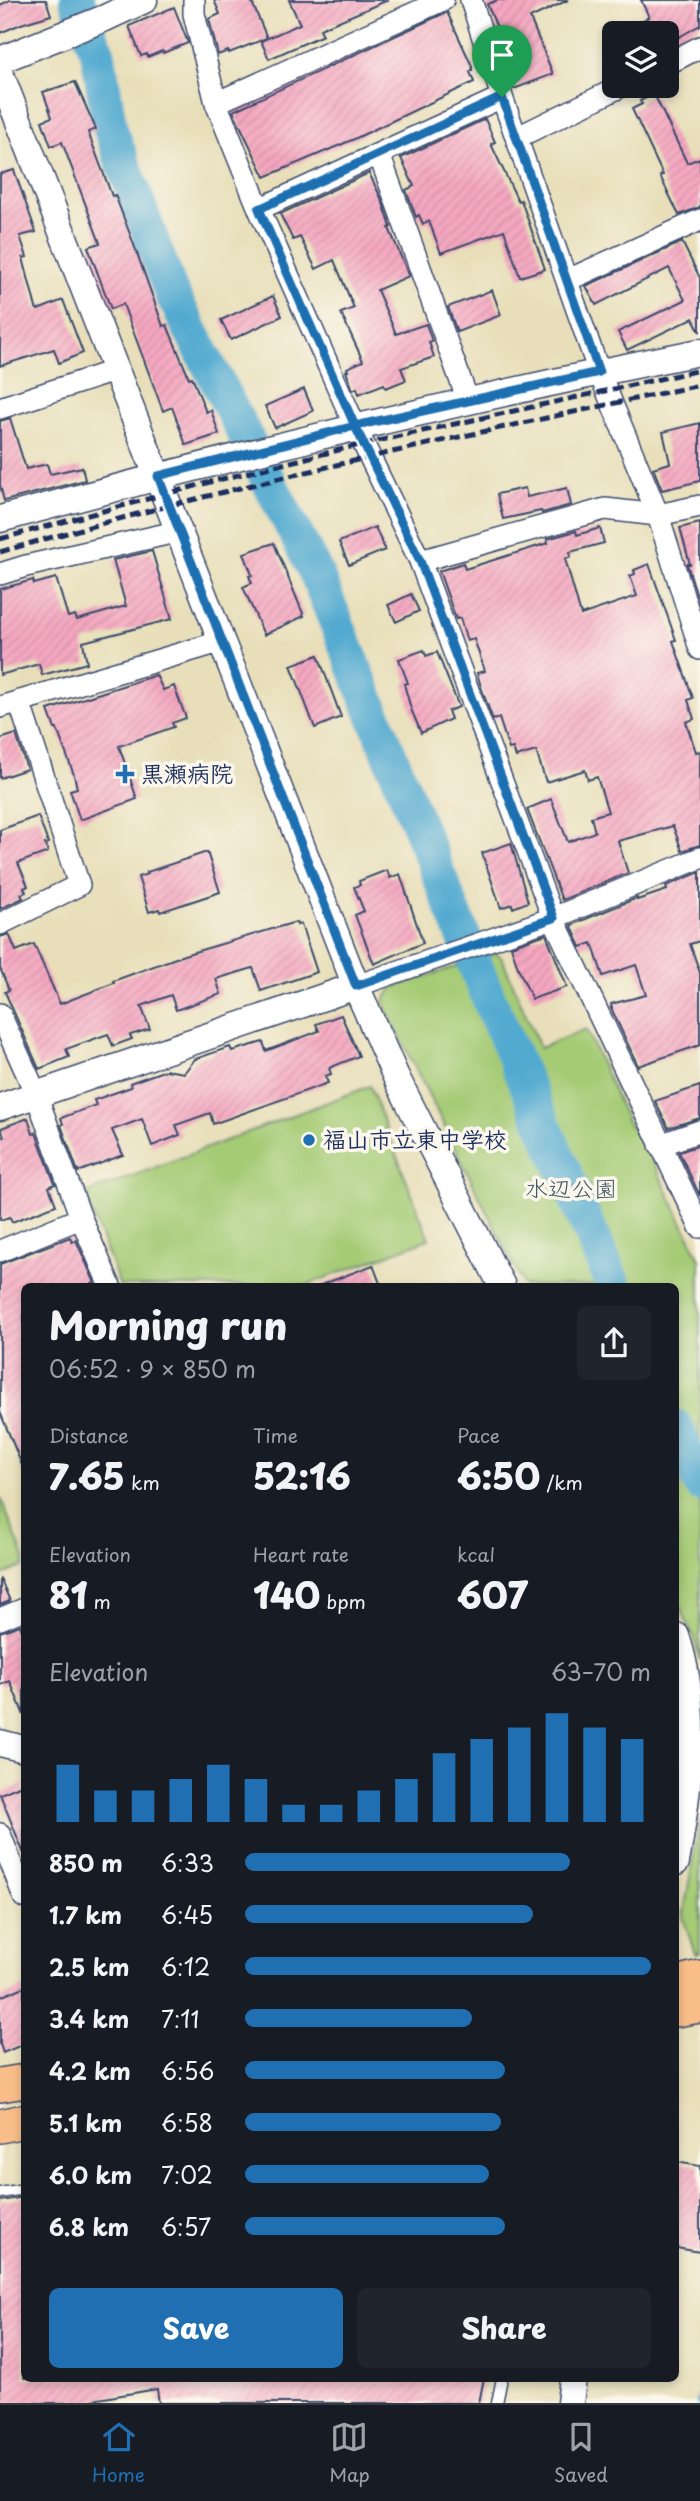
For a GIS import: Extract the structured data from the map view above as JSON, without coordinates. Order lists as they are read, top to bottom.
{
  "parks": ["水辺公園"],
  "places": {
    "health": ["黒瀬病院"],
    "other": ["福山市立東中学校"]
  },
  "page": {
    "heading": ["Morning run", "06:52 · 9 × 850 m"],
    "stats": [
      ["Distance", "7.65 km"],
      ["Time", "52:16"],
      ["Pace", "6:50 /km"],
      ["Elevation", "81 m"],
      ["Heart rate", "140 bpm"],
      ["kcal", "607"]
    ],
    "chart": ["Elevation", "63–70 m"],
    "list": [
      {
        "name": "850 m",
        "note": "6:33"
      },
      {
        "name": "1.7 km",
        "note": "6:45"
      },
      {
        "name": "2.5 km",
        "note": "6:12"
      },
      {
        "name": "3.4 km",
        "note": "7:11"
      },
      {
        "name": "4.2 km",
        "note": "6:56"
      },
      {
        "name": "5.1 km",
        "note": "6:58"
      },
      {
        "name": "6.0 km",
        "note": "7:02"
      },
      {
        "name": "6.8 km",
        "note": "6:57"
      }
    ],
    "buttons": ["Save", "Share"],
    "tabs": ["Home", "Map", "Saved"]
  }
}
